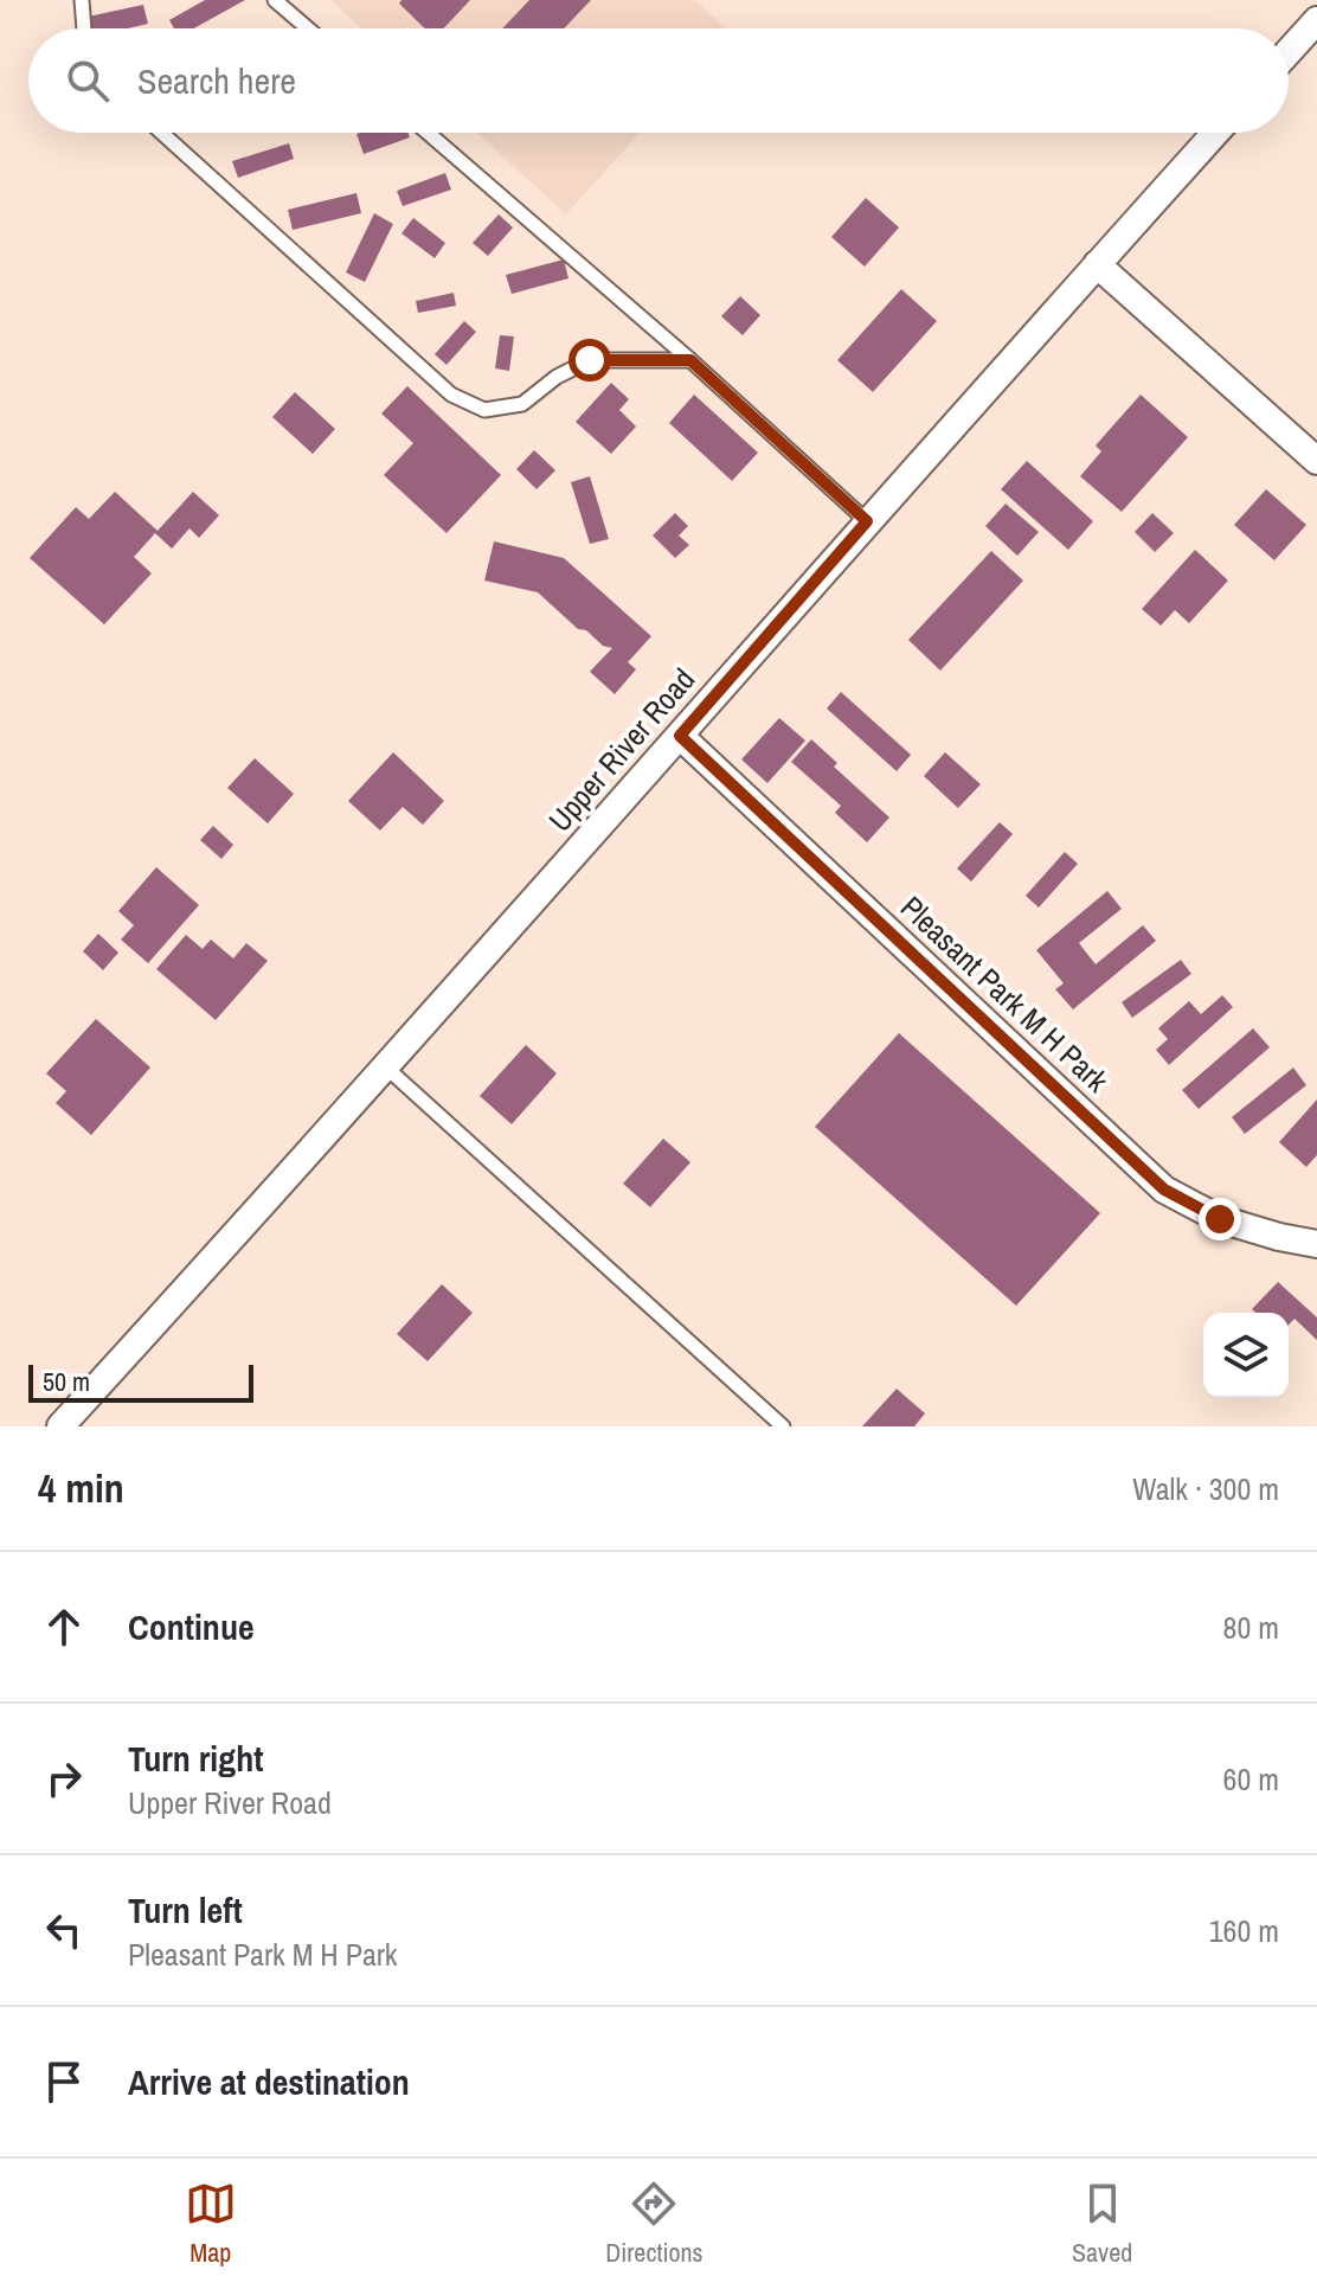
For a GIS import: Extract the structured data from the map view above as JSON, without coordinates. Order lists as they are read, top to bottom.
{
  "streets": {
    "street": ["Upper River Road", "Pleasant Park M H Park"]
  },
  "crossings": [
    ["Upper River Road", "Pleasant Park M H Park"]
  ],
  "scale_bar": "50 m",
  "page": {
    "search": "Search here",
    "scale": "50 m",
    "heading": ["4 min", "Walk · 300 m"],
    "list": [
      ["Continue", "80 m"],
      ["Turn right", "Upper River Road", "60 m"],
      ["Turn left", "Pleasant Park M H Park", "160 m"],
      "Arrive at destination"
    ],
    "nav": ["Map", "Directions", "Saved"]
  }
}
